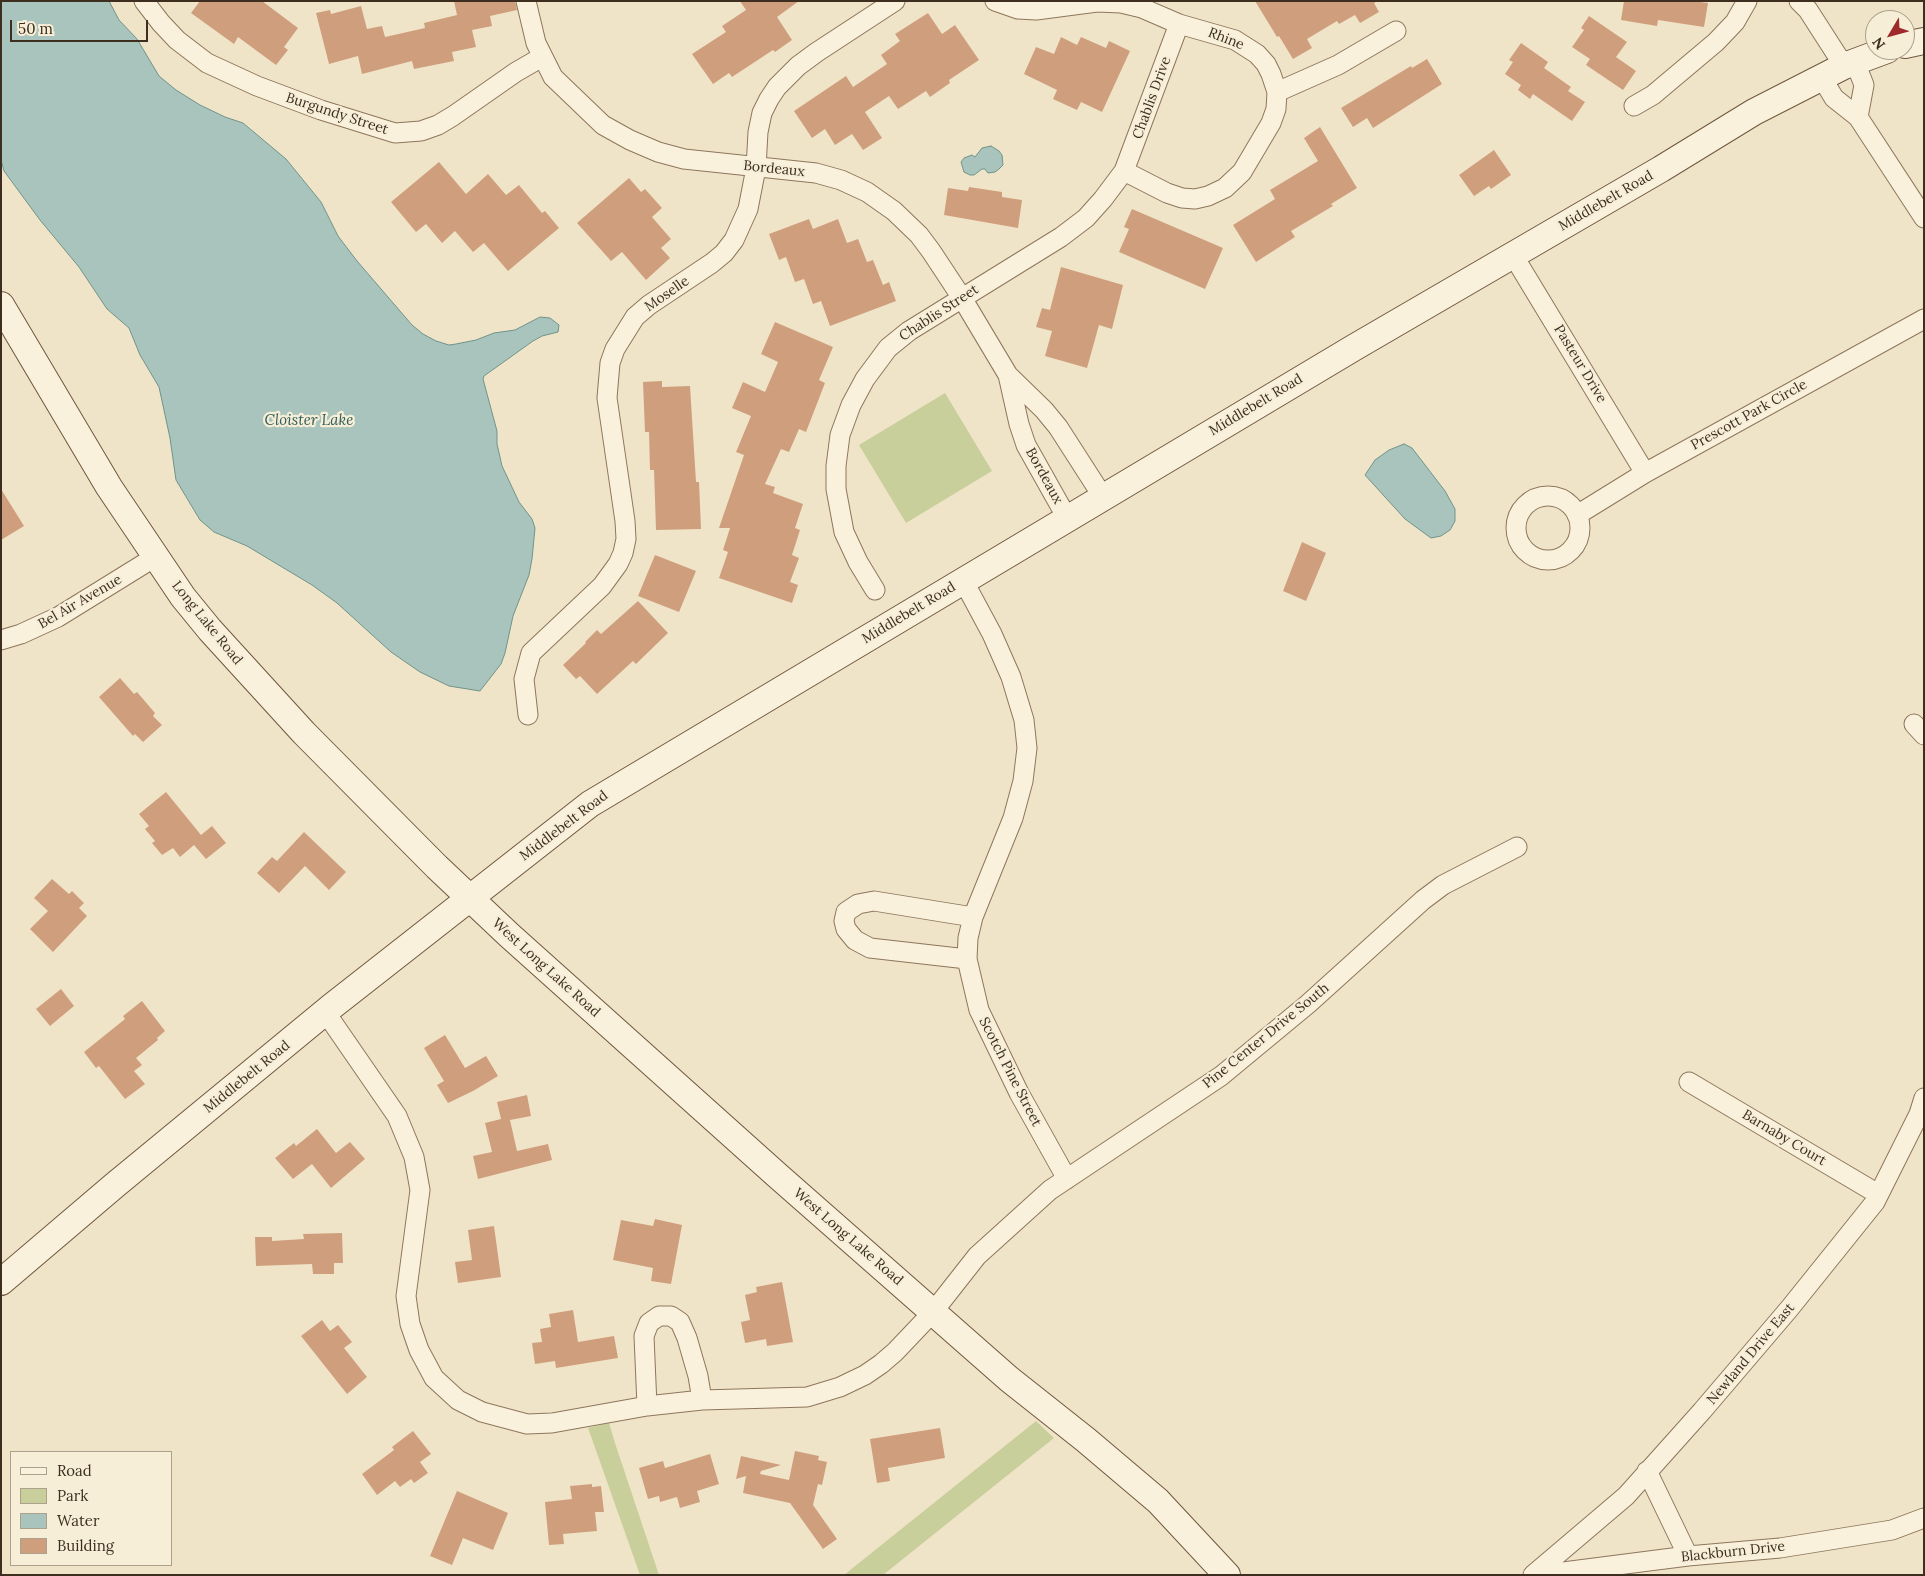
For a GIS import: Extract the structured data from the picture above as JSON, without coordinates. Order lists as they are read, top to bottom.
{
  "streets": {
    "street": [
      "Rhine",
      "Chablis Drive",
      "Burgundy Street",
      "Bordeaux",
      "Middlebelt Road",
      "Moselle",
      "Chablis Street",
      "Pasteur Drive",
      "Prescott Park Circle",
      "Bel Air Avenue",
      "Long Lake Road",
      "West Long Lake Road",
      "Pine Center Drive South",
      "Scotch Pine Street",
      "Barnaby Court",
      "Newland Drive East",
      "Blackburn Drive"
    ]
  },
  "crossings": [
    ["Rhine", "Chablis Drive"],
    ["Rhine", "Chablis Street"],
    ["Chablis Drive", "Chablis Street"],
    ["Burgundy Street", "Bordeaux"],
    ["Bordeaux", "Middlebelt Road"],
    ["Bordeaux", "Moselle"],
    ["Bordeaux", "Chablis Street"],
    ["Middlebelt Road", "Pasteur Drive"],
    ["Middlebelt Road", "Long Lake Road"],
    ["Middlebelt Road", "West Long Lake Road"],
    ["Middlebelt Road", "Pine Center Drive South"],
    ["Middlebelt Road", "Scotch Pine Street"],
    ["Pasteur Drive", "Prescott Park Circle"],
    ["Bel Air Avenue", "Long Lake Road"],
    ["Long Lake Road", "West Long Lake Road"],
    ["West Long Lake Road", "Pine Center Drive South"],
    ["Pine Center Drive South", "Scotch Pine Street"],
    ["Barnaby Court", "Newland Drive East"]
  ],
  "water": ["Cloister Lake"],
  "legend": [
    "Road",
    "Park",
    "Water",
    "Building"
  ],
  "scale_bar": "50 m",
  "north": "bottom left"
}
